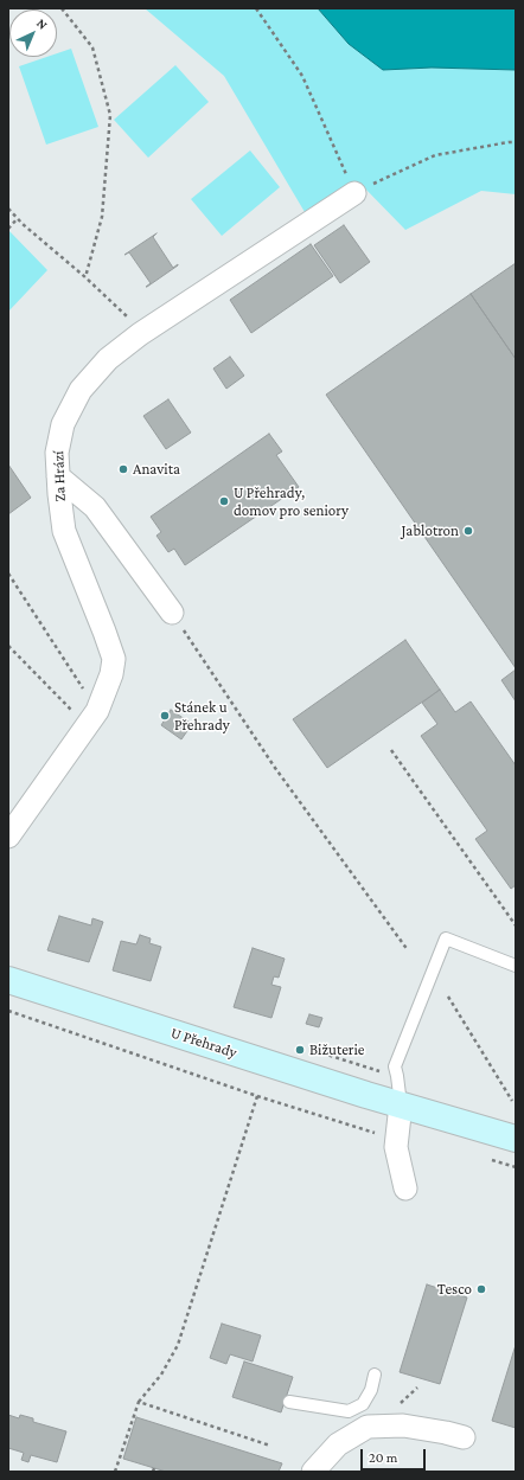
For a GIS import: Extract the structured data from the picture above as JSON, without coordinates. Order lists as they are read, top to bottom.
{
  "streets": {
    "street": ["Za Hrází", "U Přehrady"]
  },
  "places": [
    "Anavita",
    "U Přehrady, domov pro seniory",
    "Jablotron",
    "Stánek u Přehrady",
    "Bižuterie",
    "Tesco"
  ],
  "scale_bar": "20 m",
  "north": "top right"
}
